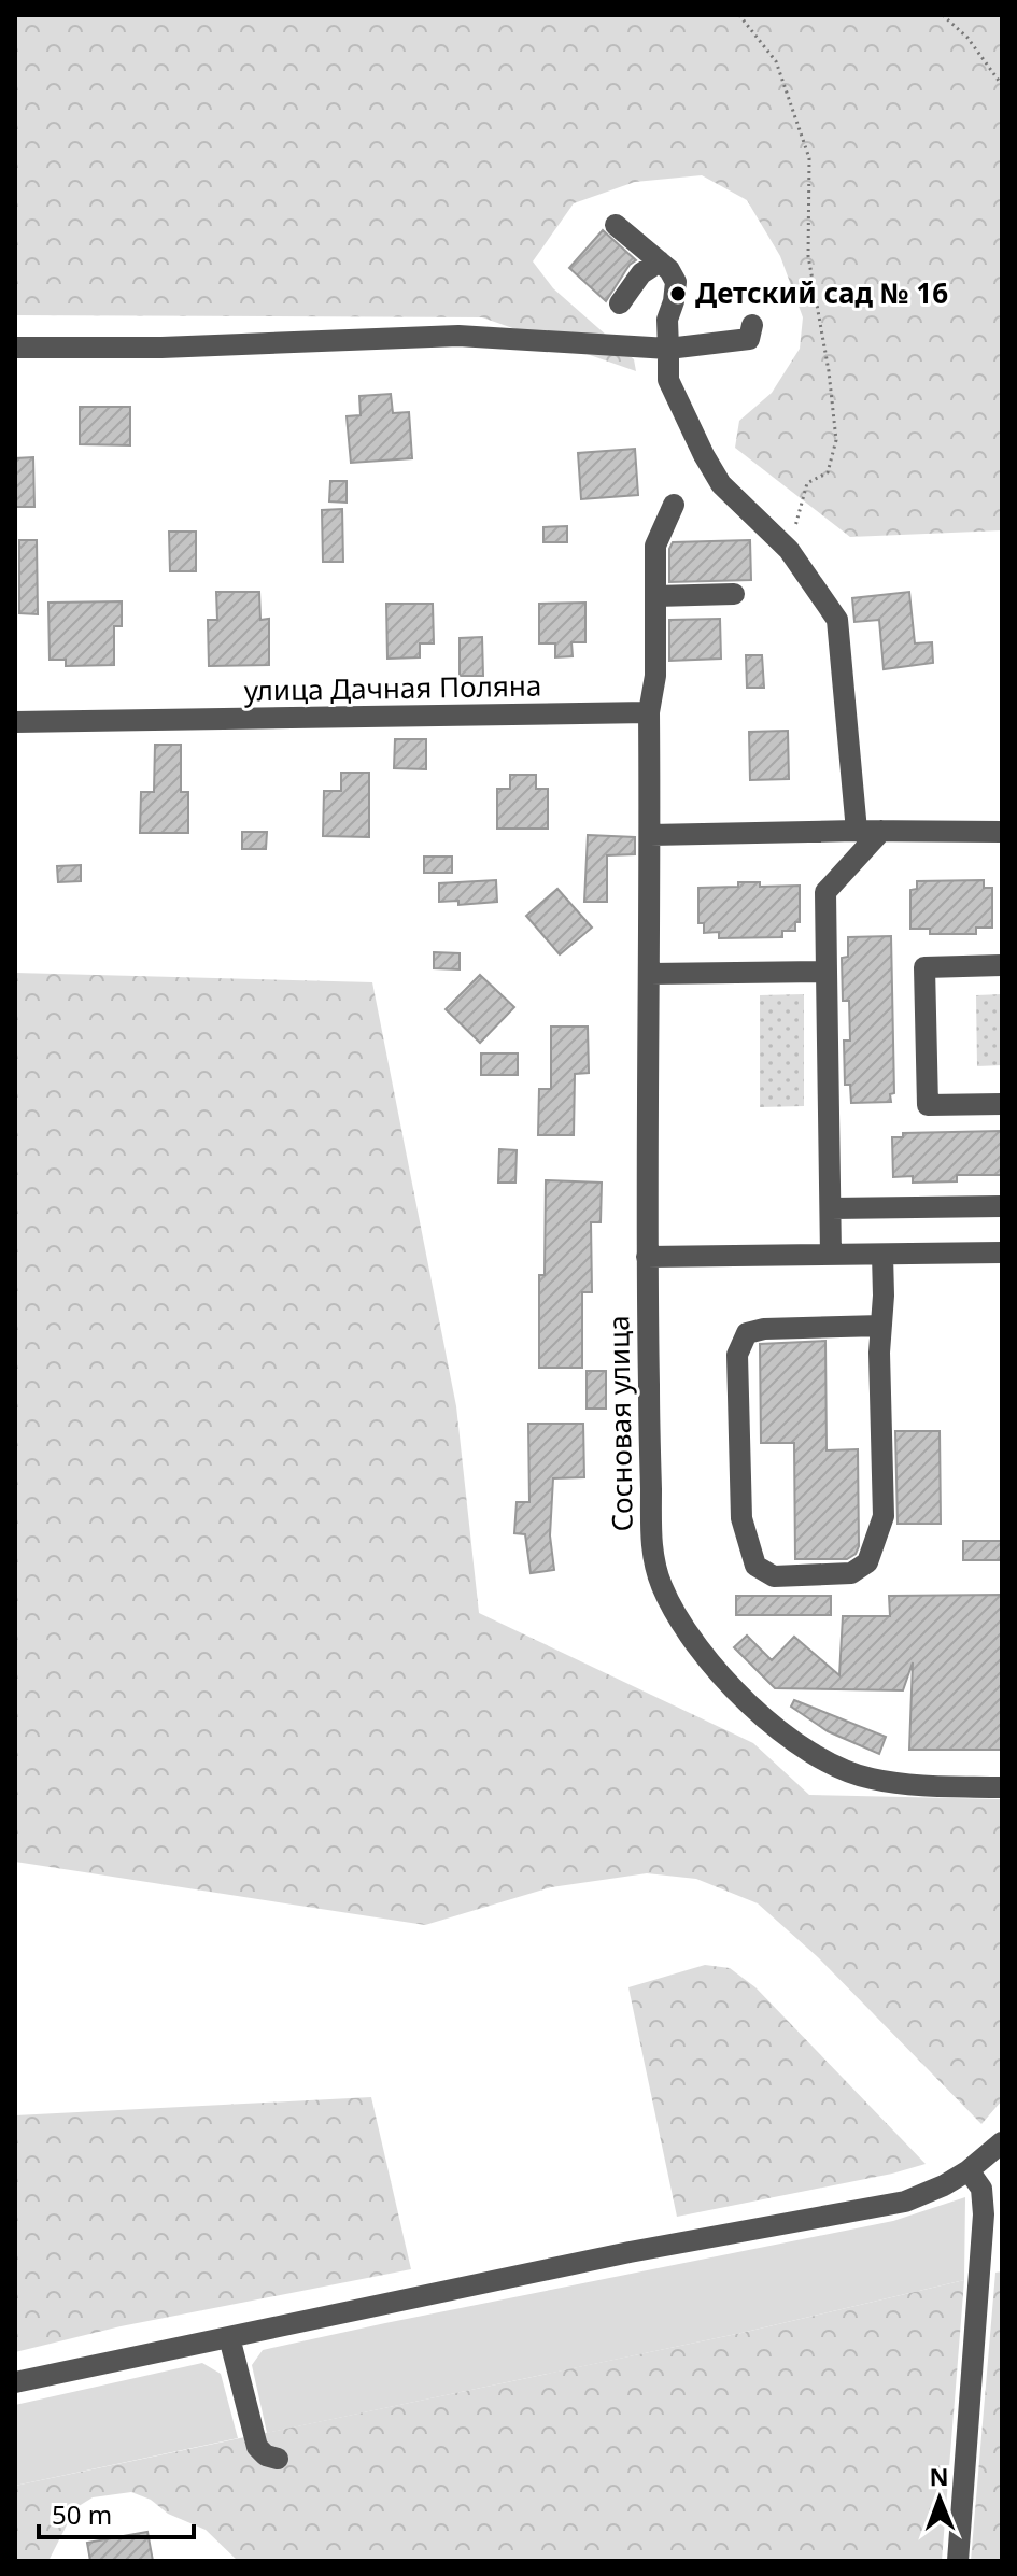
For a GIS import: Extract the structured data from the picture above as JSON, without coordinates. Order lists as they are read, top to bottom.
{
  "streets": {
    "street": ["улица Дачная Поляна", "Сосновая улица"]
  },
  "places": ["Детский сад № 16"],
  "scale_bar": "50 m",
  "north": "top"
}
